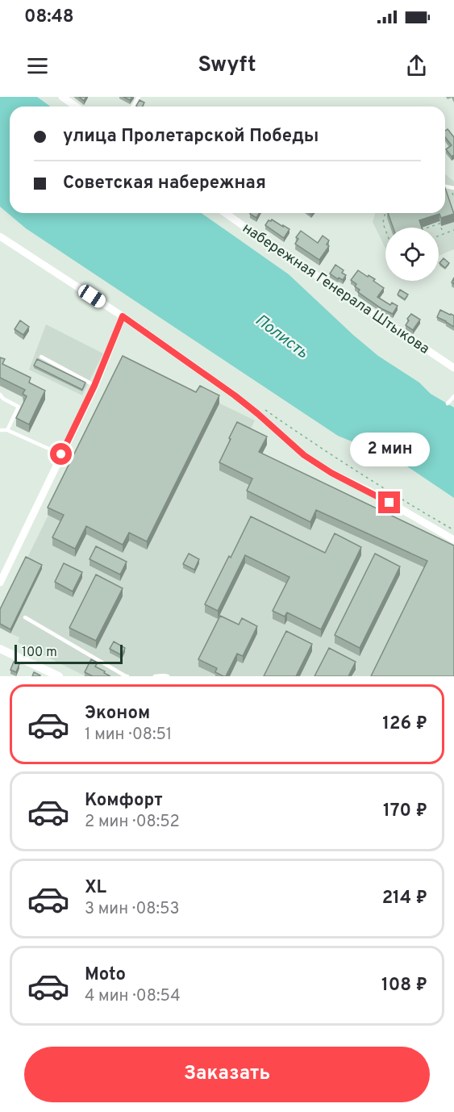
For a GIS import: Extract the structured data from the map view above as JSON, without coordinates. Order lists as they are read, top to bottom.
{
  "streets": {
    "street": ["набережная Генерала Штыкова"]
  },
  "water": ["Полисть"],
  "scale_bar": "100 m",
  "page": {
    "status": "08:48",
    "header": "Swyft",
    "banner": ["улица Пролетарской Победы", "Советская набережная"],
    "bubble": "2 мин",
    "scale": "100 m",
    "list": [
      {
        "name": "Эконом",
        "note": "1 мин · 08:51",
        "value": "126 ₽"
      },
      {
        "name": "Комфорт",
        "note": "2 мин · 08:52",
        "value": "170 ₽"
      },
      {
        "name": "XL",
        "note": "3 мин · 08:53",
        "value": "214 ₽"
      },
      {
        "name": "Moto",
        "note": "4 мин · 08:54",
        "value": "108 ₽"
      }
    ],
    "buttons": "Заказать"
  }
}
